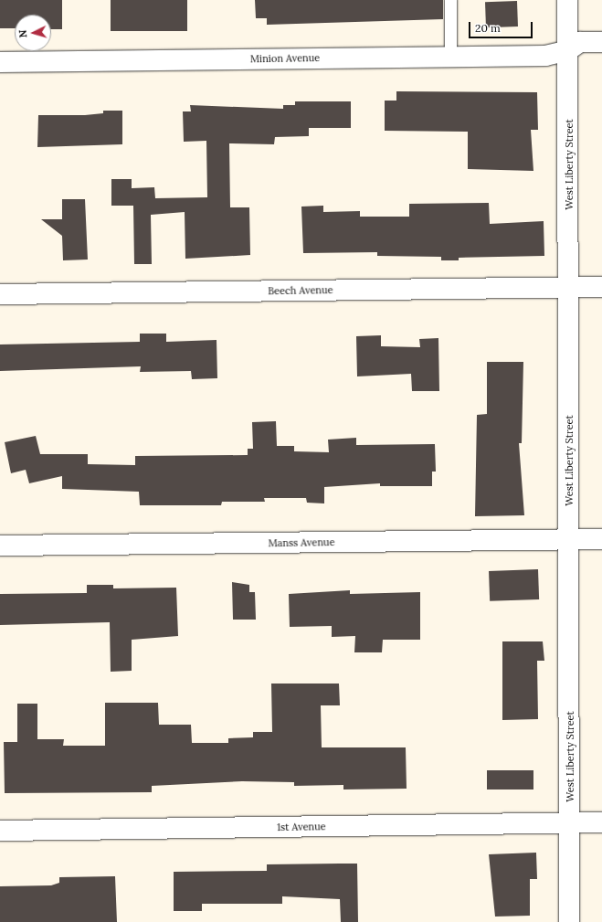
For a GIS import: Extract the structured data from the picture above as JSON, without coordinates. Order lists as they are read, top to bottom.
{
  "streets": {
    "street": [
      "Minion Avenue",
      "West Liberty Street",
      "Beech Avenue",
      "Manss Avenue",
      "1st Avenue"
    ]
  },
  "crossings": [
    ["Minion Avenue", "West Liberty Street"],
    ["West Liberty Street", "Beech Avenue"],
    ["West Liberty Street", "Manss Avenue"],
    ["West Liberty Street", "1st Avenue"]
  ],
  "scale_bar": "20 m",
  "north": "left"
}
